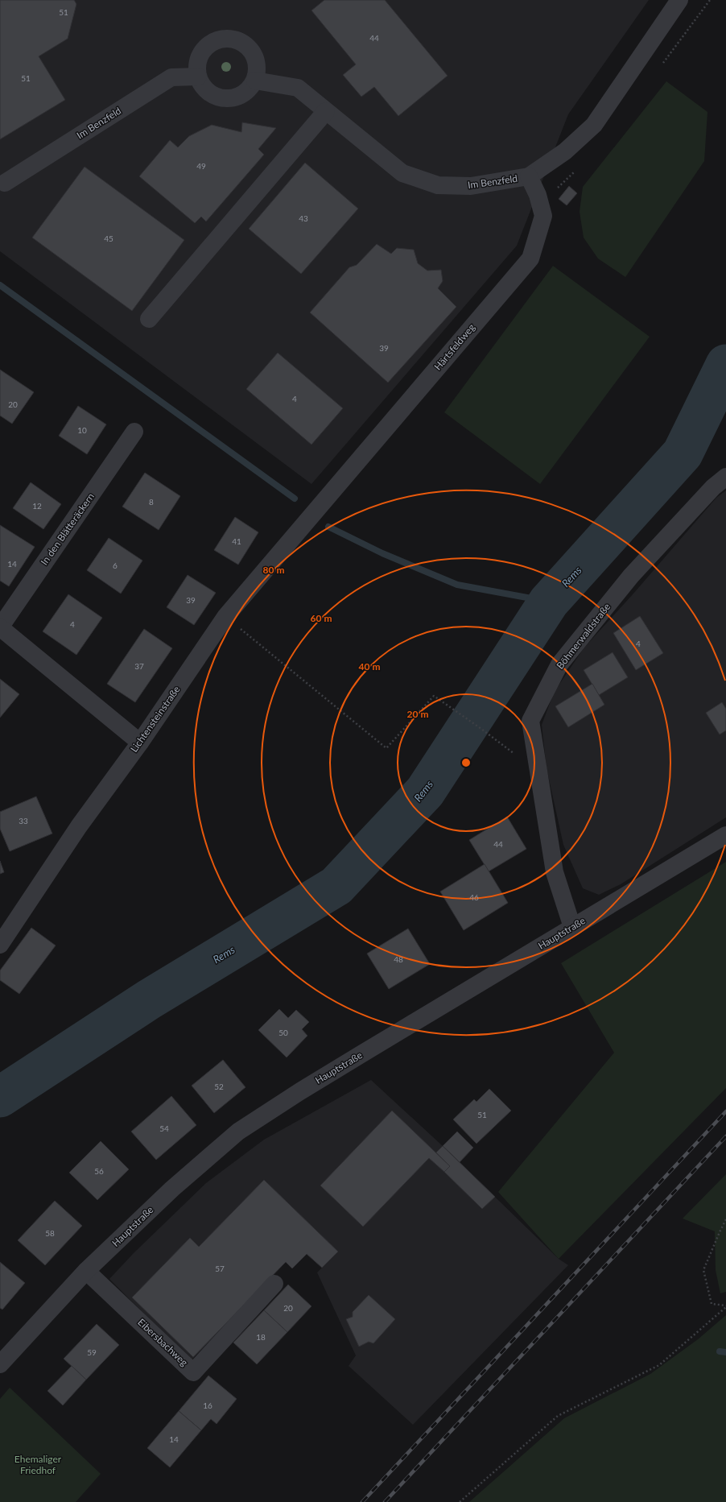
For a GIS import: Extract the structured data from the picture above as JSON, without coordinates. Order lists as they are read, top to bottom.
{
  "streets": {
    "street": [
      "Im Benzfeld",
      "Härtsfeldweg",
      "In den Blätteräckern",
      "Böhmerwaldstraße",
      "Lichtensteinstraße",
      "Hauptstraße",
      "Eibersbachweg"
    ]
  },
  "crossings": [
    ["Im Benzfeld", "Härtsfeldweg"],
    ["Härtsfeldweg", "Lichtensteinstraße"],
    ["In den Blätteräckern", "Lichtensteinstraße"],
    ["Böhmerwaldstraße", "Hauptstraße"],
    ["Hauptstraße", "Eibersbachweg"]
  ],
  "water": ["Rems"],
  "parks": ["Ehemaliger Friedhof"],
  "house_numbers": [
    "51",
    "44",
    "51",
    "49",
    "43",
    "45",
    "39",
    "4",
    "20",
    "10",
    "8",
    "12",
    "41",
    "14",
    "6",
    "39",
    "4",
    "4",
    "37",
    "33",
    "44",
    "46",
    "48",
    "50",
    "52",
    "51",
    "54",
    "56",
    "58",
    "57",
    "20",
    "18",
    "59",
    "16",
    "14"
  ],
  "rings": [
    "80 m",
    "60 m",
    "40 m",
    "20 m"
  ]
}
